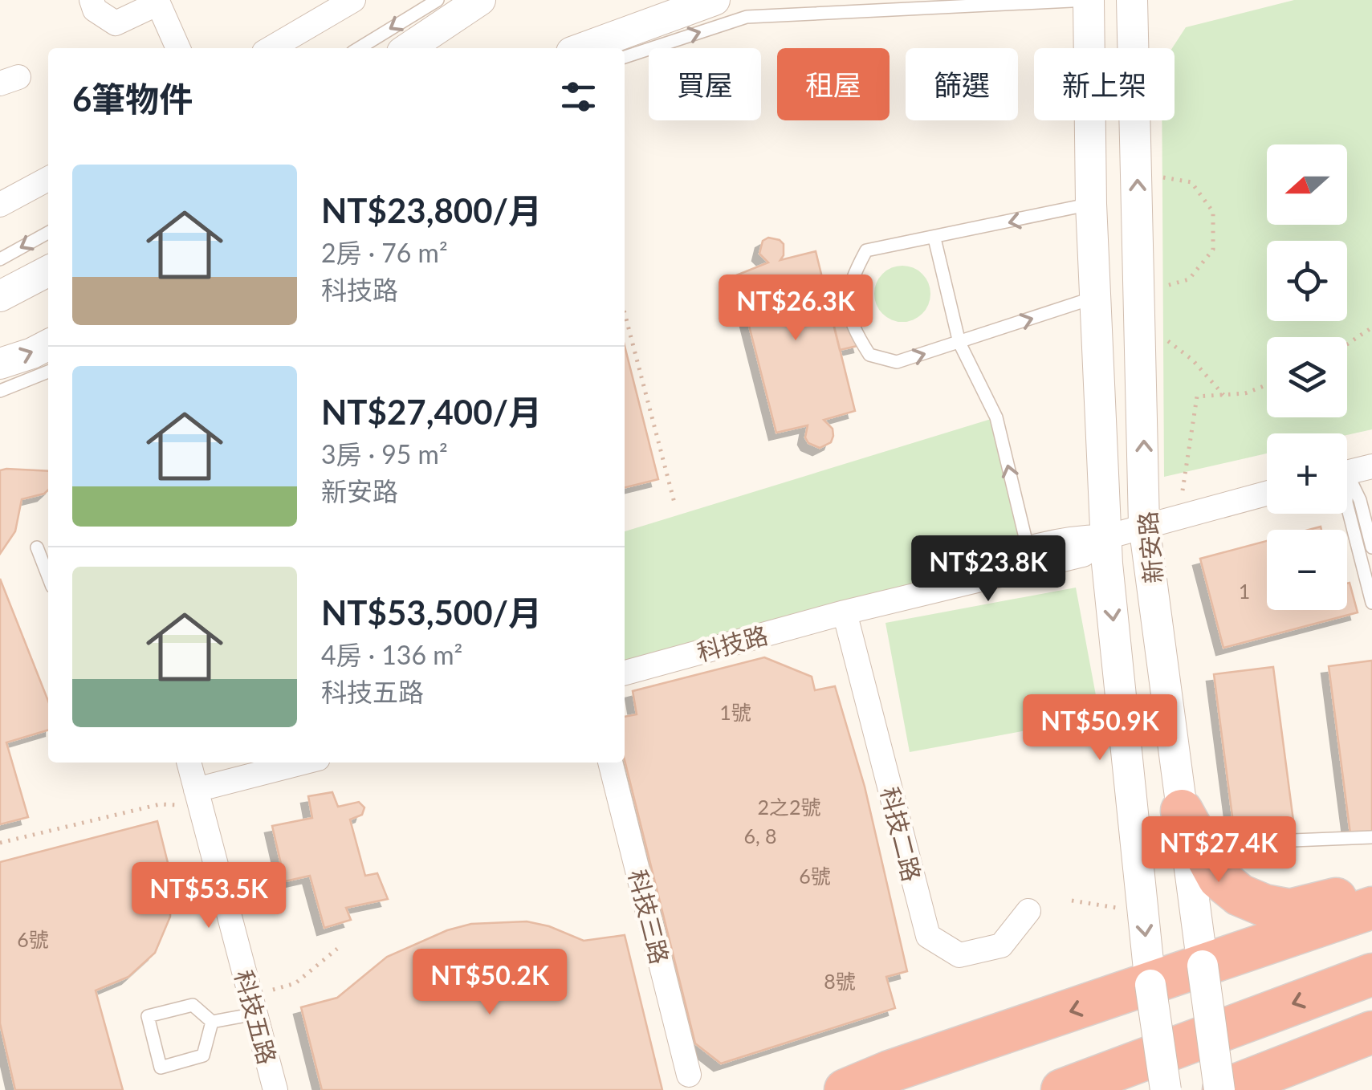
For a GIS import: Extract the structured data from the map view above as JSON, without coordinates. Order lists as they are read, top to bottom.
{
  "streets": {
    "street": [
      "新安路",
      "科技路",
      "科技二路",
      "科技三路",
      "科技五路"
    ]
  },
  "crossings": [
    ["新安路", "科技路"],
    ["科技路", "科技二路"]
  ],
  "house_numbers": [
    "1",
    "1號",
    "2之2號",
    "6, 8",
    "6號",
    "6號",
    "8號"
  ],
  "north": "left",
  "page": {
    "chip": [
      "買屋",
      "租屋",
      "篩選",
      "新上架"
    ],
    "heading": "6筆物件",
    "map_buttons": ["+", "−"],
    "list": [
      {
        "name": "NT$23,800/月",
        "note": "2房 · 76 m² · 科技路"
      },
      {
        "name": "NT$27,400/月",
        "note": "3房 · 95 m² · 新安路"
      },
      {
        "name": "NT$53,500/月",
        "note": "4房 · 136 m² · 科技五路"
      }
    ],
    "price": [
      "NT$26.3K",
      "NT$23.8K",
      "NT$50.9K",
      "NT$27.4K",
      "NT$53.5K",
      "NT$50.2K"
    ]
  }
}
